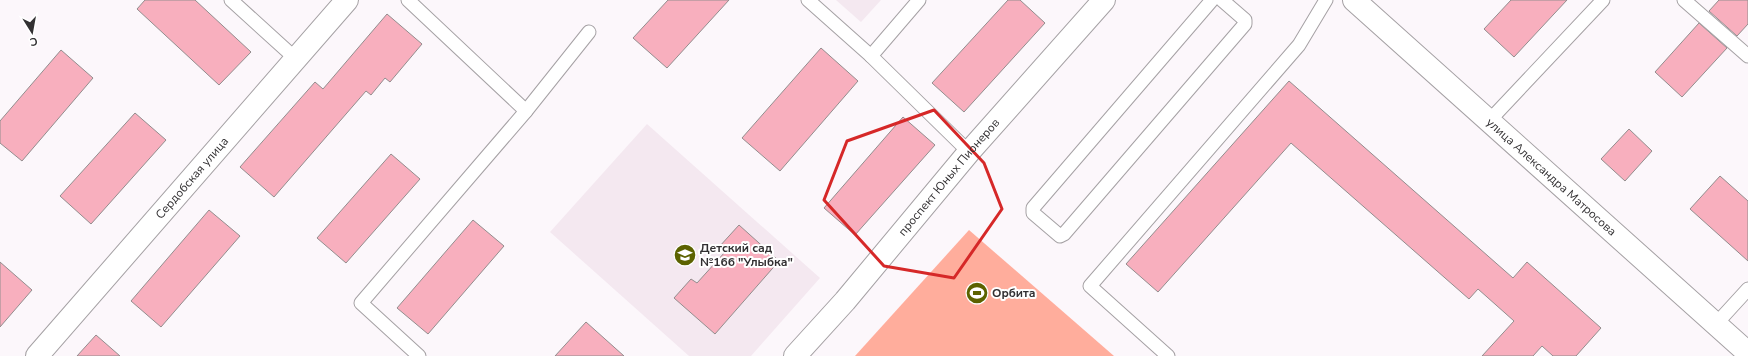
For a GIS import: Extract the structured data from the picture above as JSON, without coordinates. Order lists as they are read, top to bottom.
{
  "streets": {
    "street": ["проспект Юных Пионеров", "улица Александра Матросова", "Сердобская улица"]
  },
  "places": {
    "school or university": ["Детский сад №166 \"Улыбка\""],
    "sports": ["Орбита"]
  },
  "north": "bottom"
}
